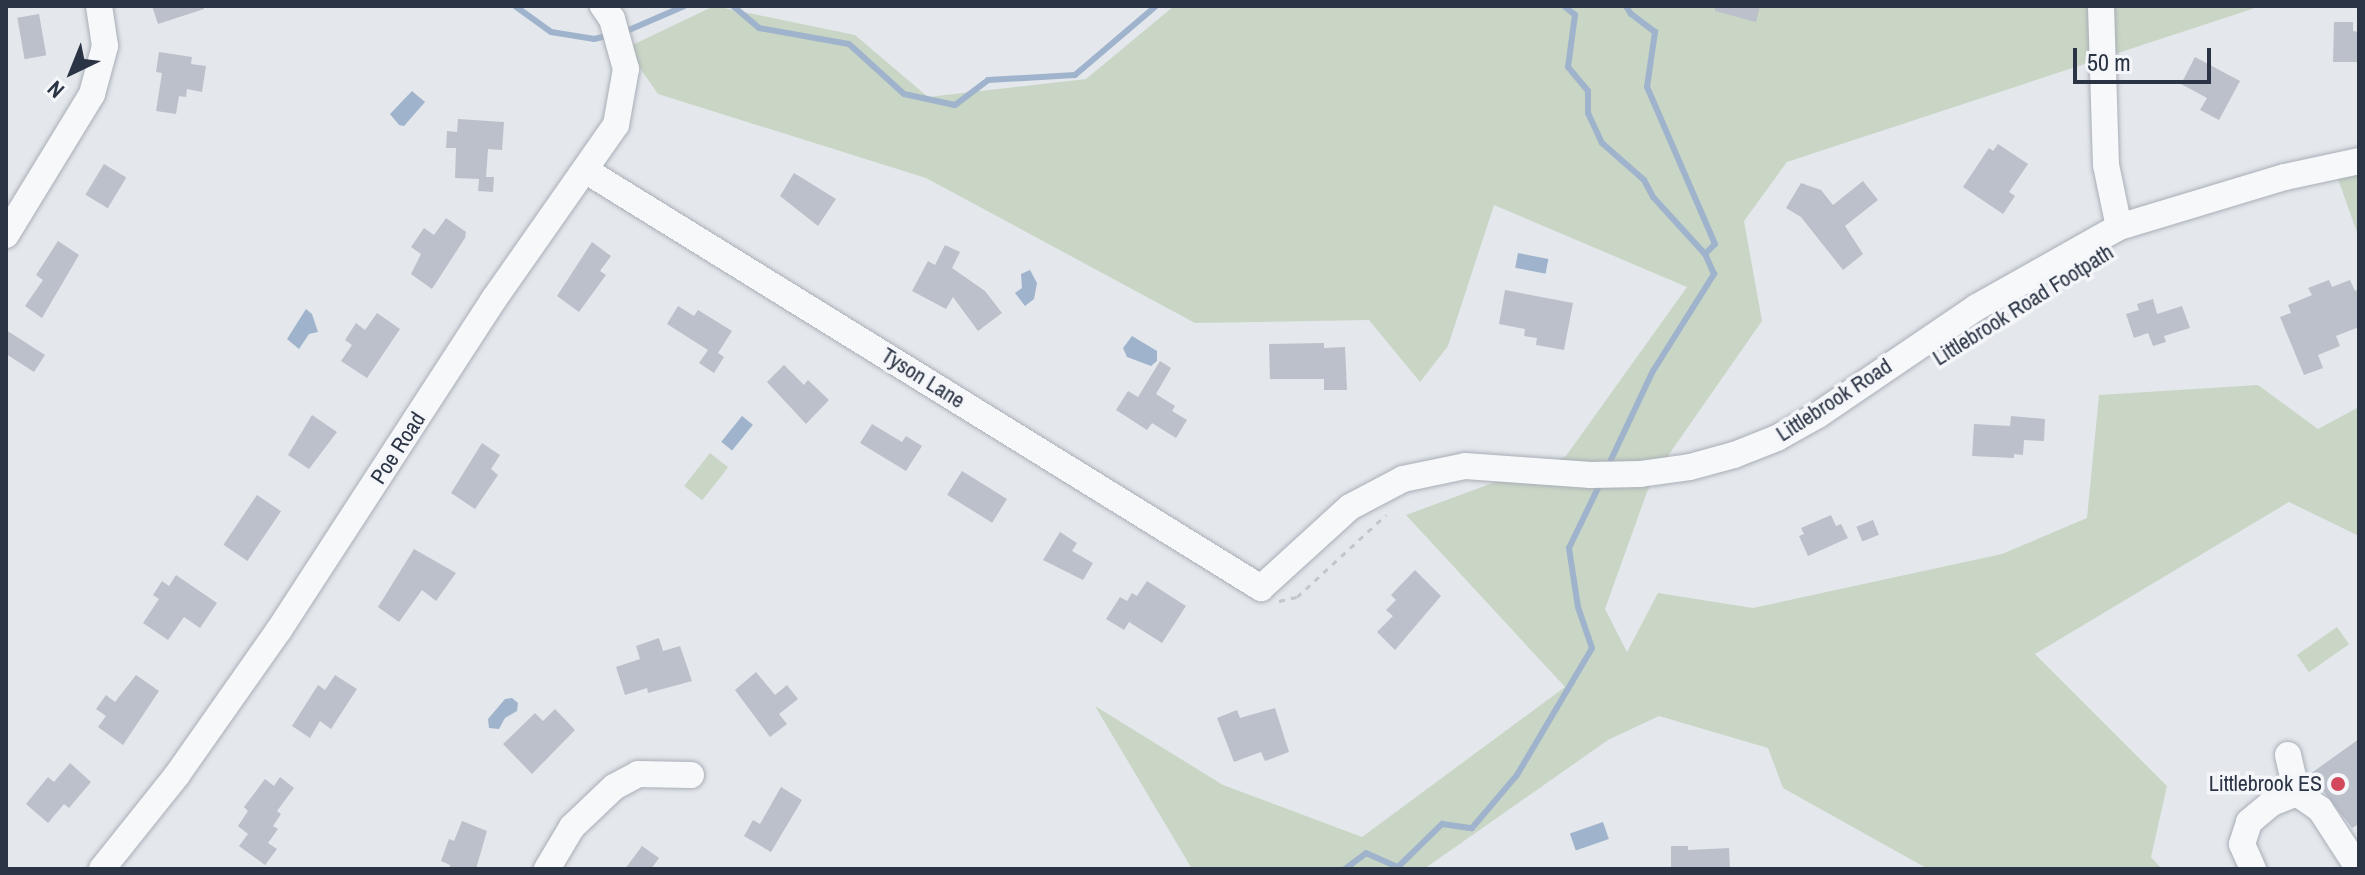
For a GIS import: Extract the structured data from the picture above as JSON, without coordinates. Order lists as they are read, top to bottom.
{
  "streets": {
    "street": ["Tyson Lane", "Littlebrook Road", "Poe Road"]
  },
  "crossings": [
    ["Tyson Lane", "Littlebrook Road"],
    ["Tyson Lane", "Poe Road"]
  ],
  "places": ["Littlebrook ES"],
  "scale_bar": "50 m",
  "north": "bottom left"
}
